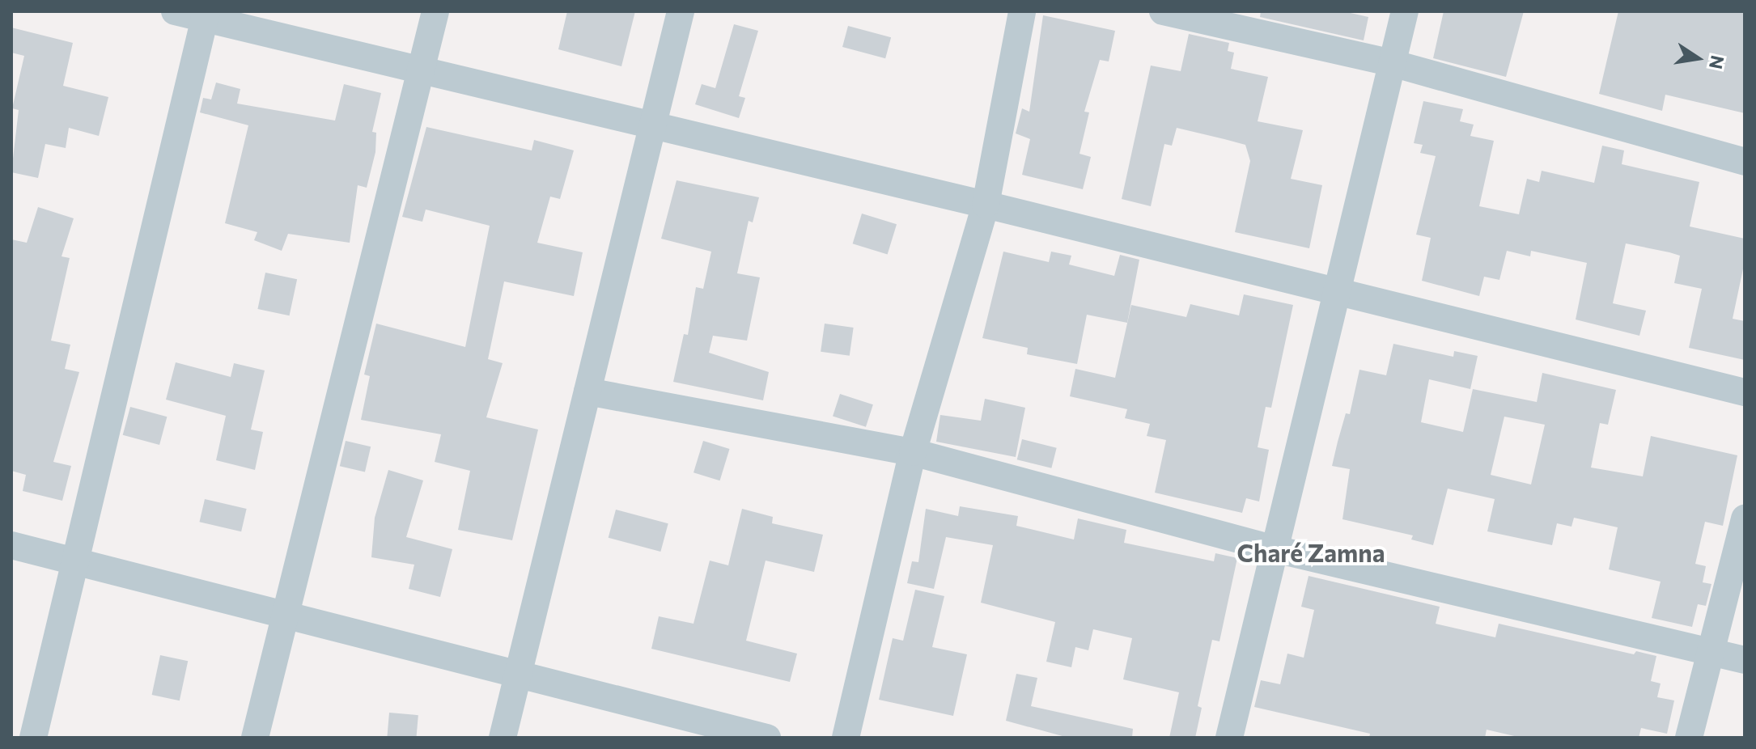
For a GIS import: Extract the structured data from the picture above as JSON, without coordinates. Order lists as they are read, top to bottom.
{
  "districts": ["Charé Zamna"],
  "north": "right"
}
